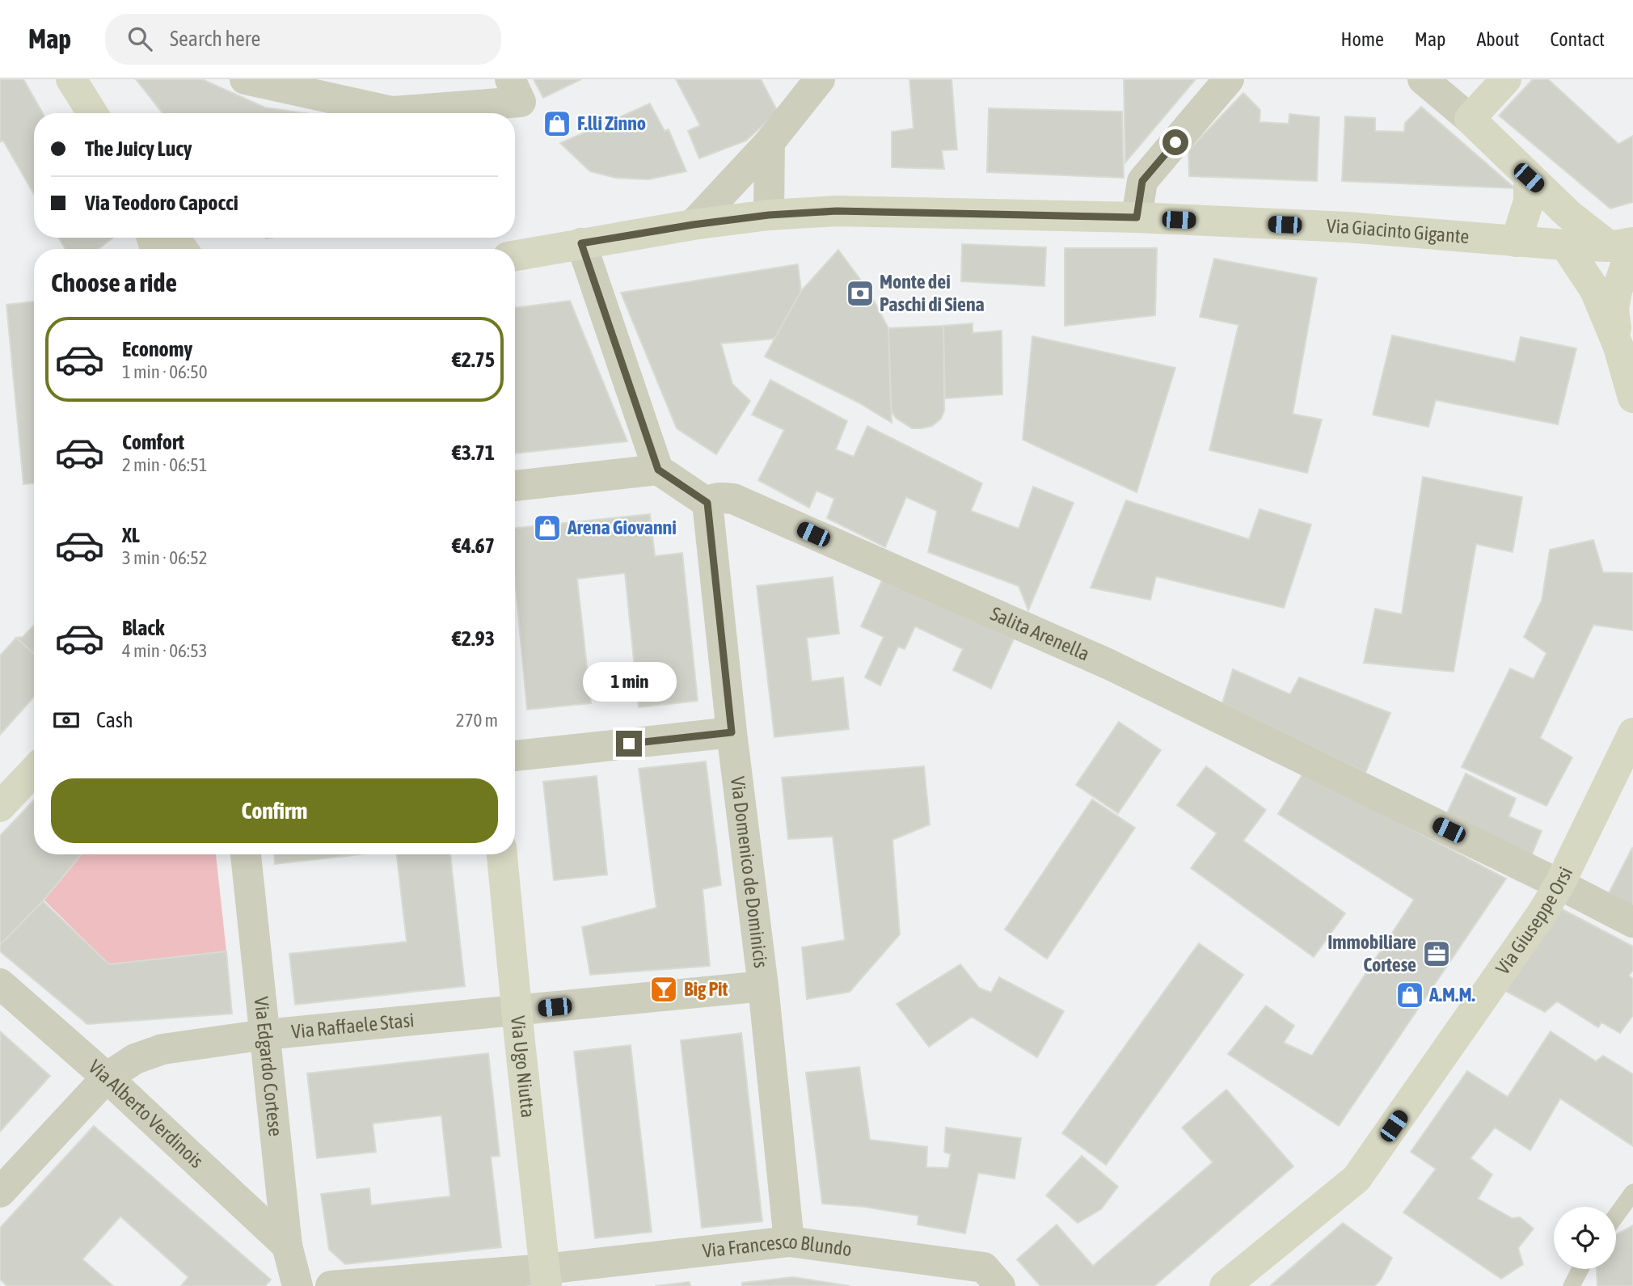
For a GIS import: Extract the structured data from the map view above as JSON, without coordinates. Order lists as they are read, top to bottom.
{
  "streets": {
    "main road": ["Via Giacinto Gigante", "Via Giuseppe Orsi", "Via Ugo Niutta"],
    "street": [
      "Salita Arenella",
      "Via Domenico de Dominicis",
      "Via Raffaele Stasi",
      "Via Edgardo Cortese",
      "Via Alberto Verdinois",
      "Via Francesco Blundo"
    ]
  },
  "crossings": [
    ["Salita Arenella", "Via Domenico de Dominicis"],
    ["Salita Arenella", "Via Giuseppe Orsi"],
    ["Via Domenico de Dominicis", "Via Raffaele Stasi"],
    ["Via Domenico de Dominicis", "Via Francesco Blundo"],
    ["Via Raffaele Stasi", "Via Edgardo Cortese"],
    ["Via Raffaele Stasi", "Via Ugo Niutta"],
    ["Via Raffaele Stasi", "Via Alberto Verdinois"],
    ["Via Edgardo Cortese", "Via Alberto Verdinois"],
    ["Via Ugo Niutta", "Via Francesco Blundo"]
  ],
  "places": {
    "shop": ["F.lli Zinno", "Arena Giovanni", "A.M.M."],
    "bank": ["Monte dei Paschi di Siena"],
    "office": ["Immobiliare Cortese"],
    "bar": ["Big Pit"]
  },
  "page": {
    "header": "Map",
    "search": "Search here",
    "nav": [
      "Home",
      "Map",
      "About",
      "Contact"
    ],
    "banner": ["The Juicy Lucy", "Via Teodoro Capocci"],
    "heading": "Choose a ride",
    "list": [
      {
        "name": "Economy",
        "note": "1 min · 06:50",
        "value": "€2.75"
      },
      {
        "name": "Comfort",
        "note": "2 min · 06:51",
        "value": "€3.71"
      },
      {
        "name": "XL",
        "note": "3 min · 06:52",
        "value": "€4.67"
      },
      {
        "name": "Black",
        "note": "4 min · 06:53",
        "value": "€2.93"
      }
    ],
    "bubble": "1 min",
    "pay": ["Cash", "270 m"],
    "buttons": "Confirm"
  }
}
